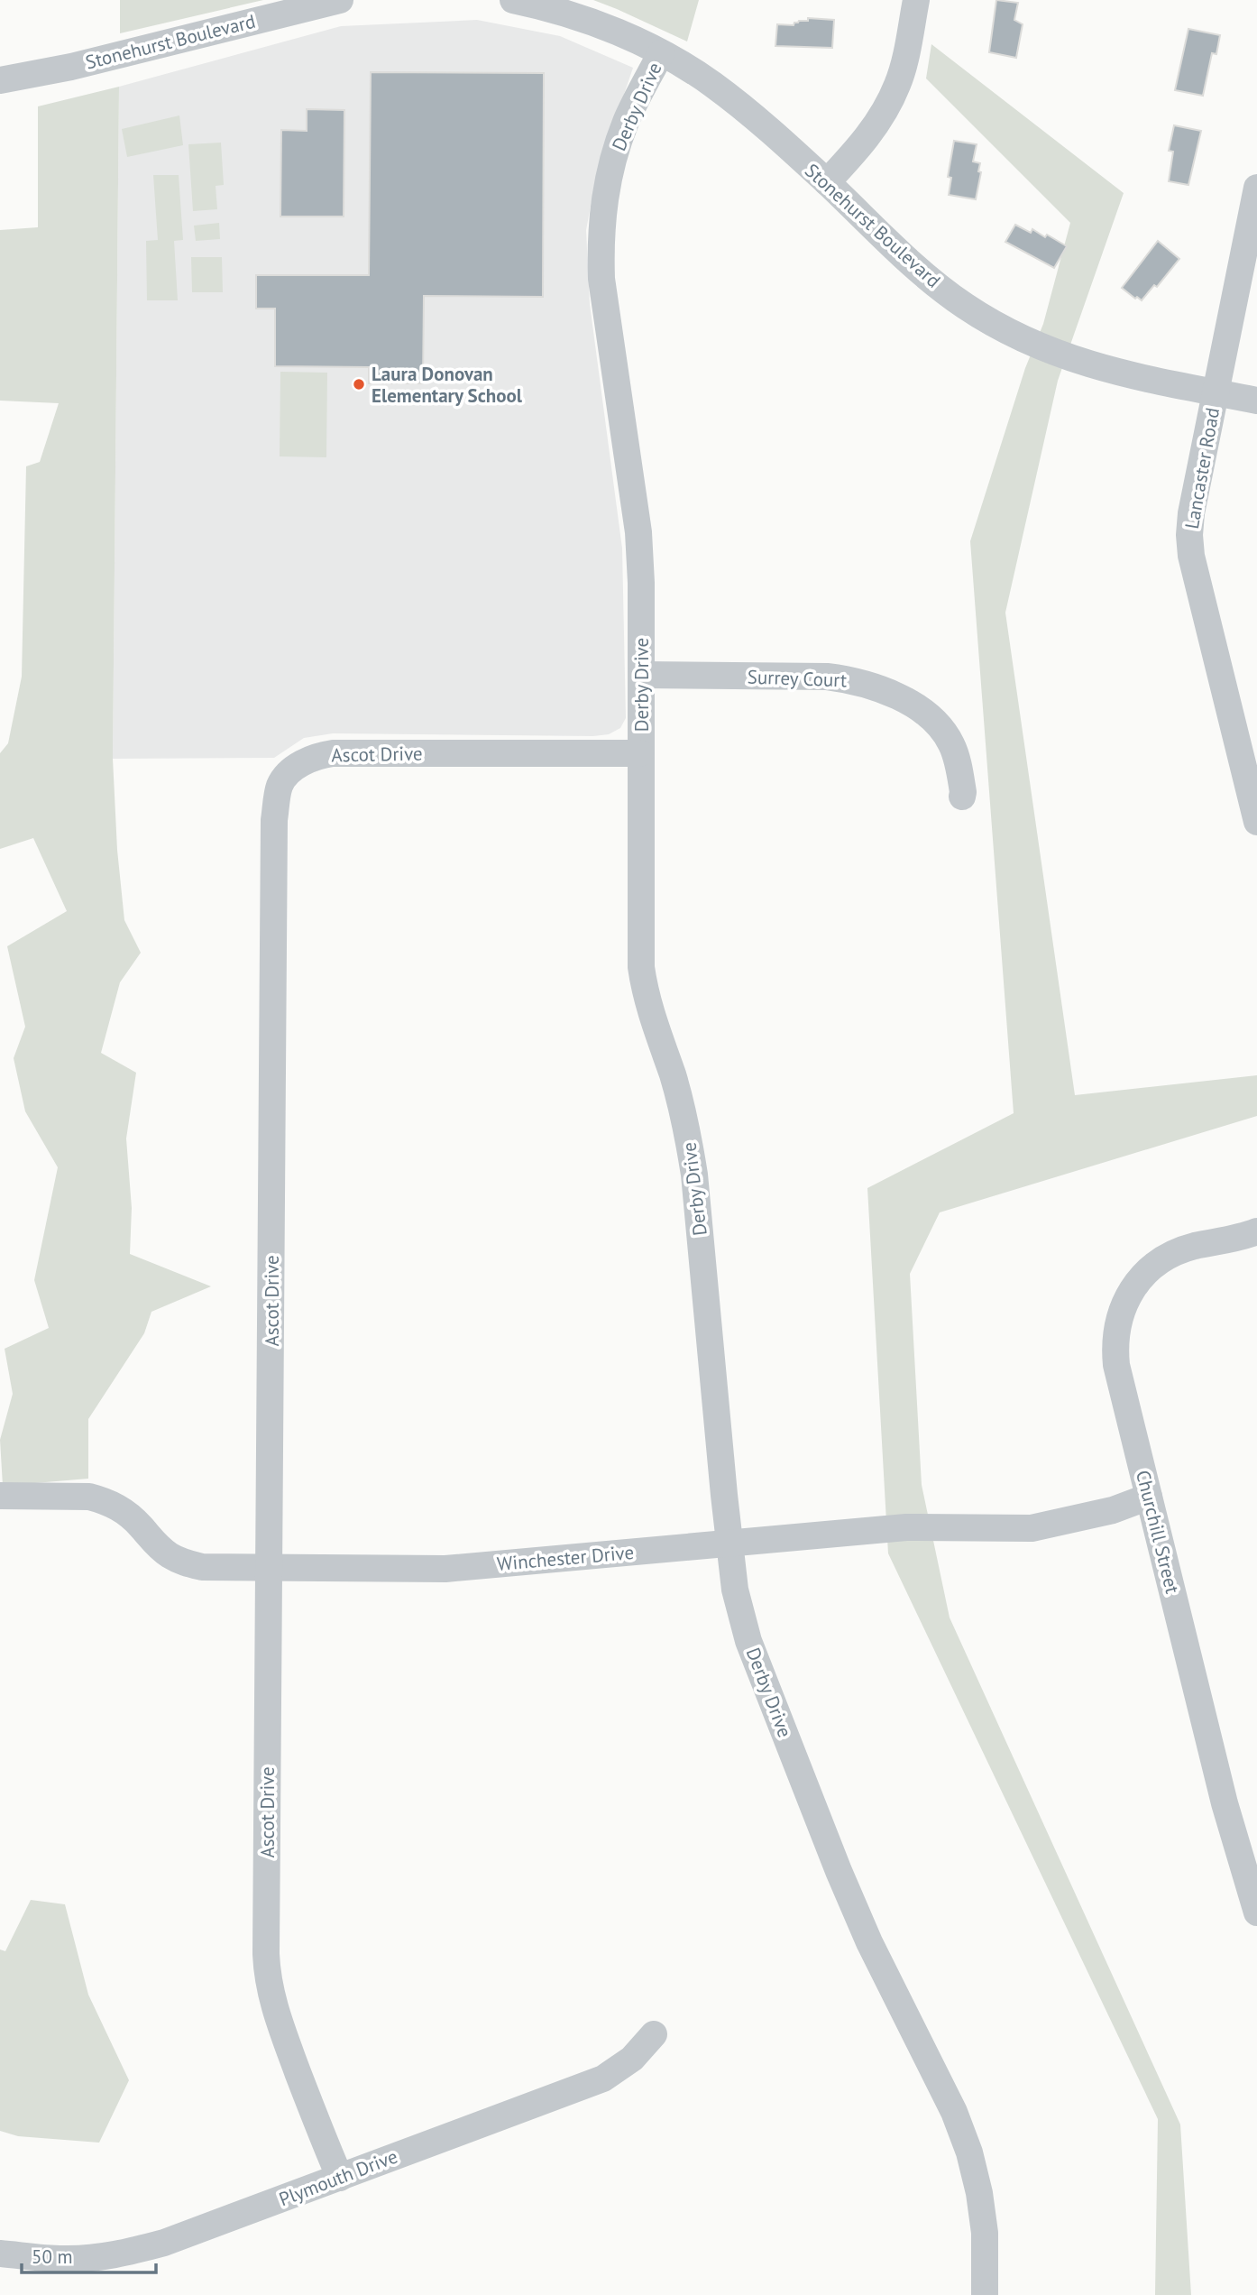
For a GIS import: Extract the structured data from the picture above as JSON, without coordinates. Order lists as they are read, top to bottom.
{
  "streets": {
    "street": [
      "Stonehurst Boulevard",
      "Derby Drive",
      "Lancaster Road",
      "Surrey Court",
      "Ascot Drive",
      "Churchill Street",
      "Winchester Drive",
      "Plymouth Drive"
    ]
  },
  "crossings": [
    ["Stonehurst Boulevard", "Derby Drive"],
    ["Stonehurst Boulevard", "Lancaster Road"],
    ["Derby Drive", "Surrey Court"],
    ["Derby Drive", "Ascot Drive"],
    ["Derby Drive", "Winchester Drive"],
    ["Ascot Drive", "Winchester Drive"],
    ["Ascot Drive", "Plymouth Drive"],
    ["Churchill Street", "Winchester Drive"]
  ],
  "places": ["Laura Donovan Elementary School"],
  "scale_bar": "50 m"
}
